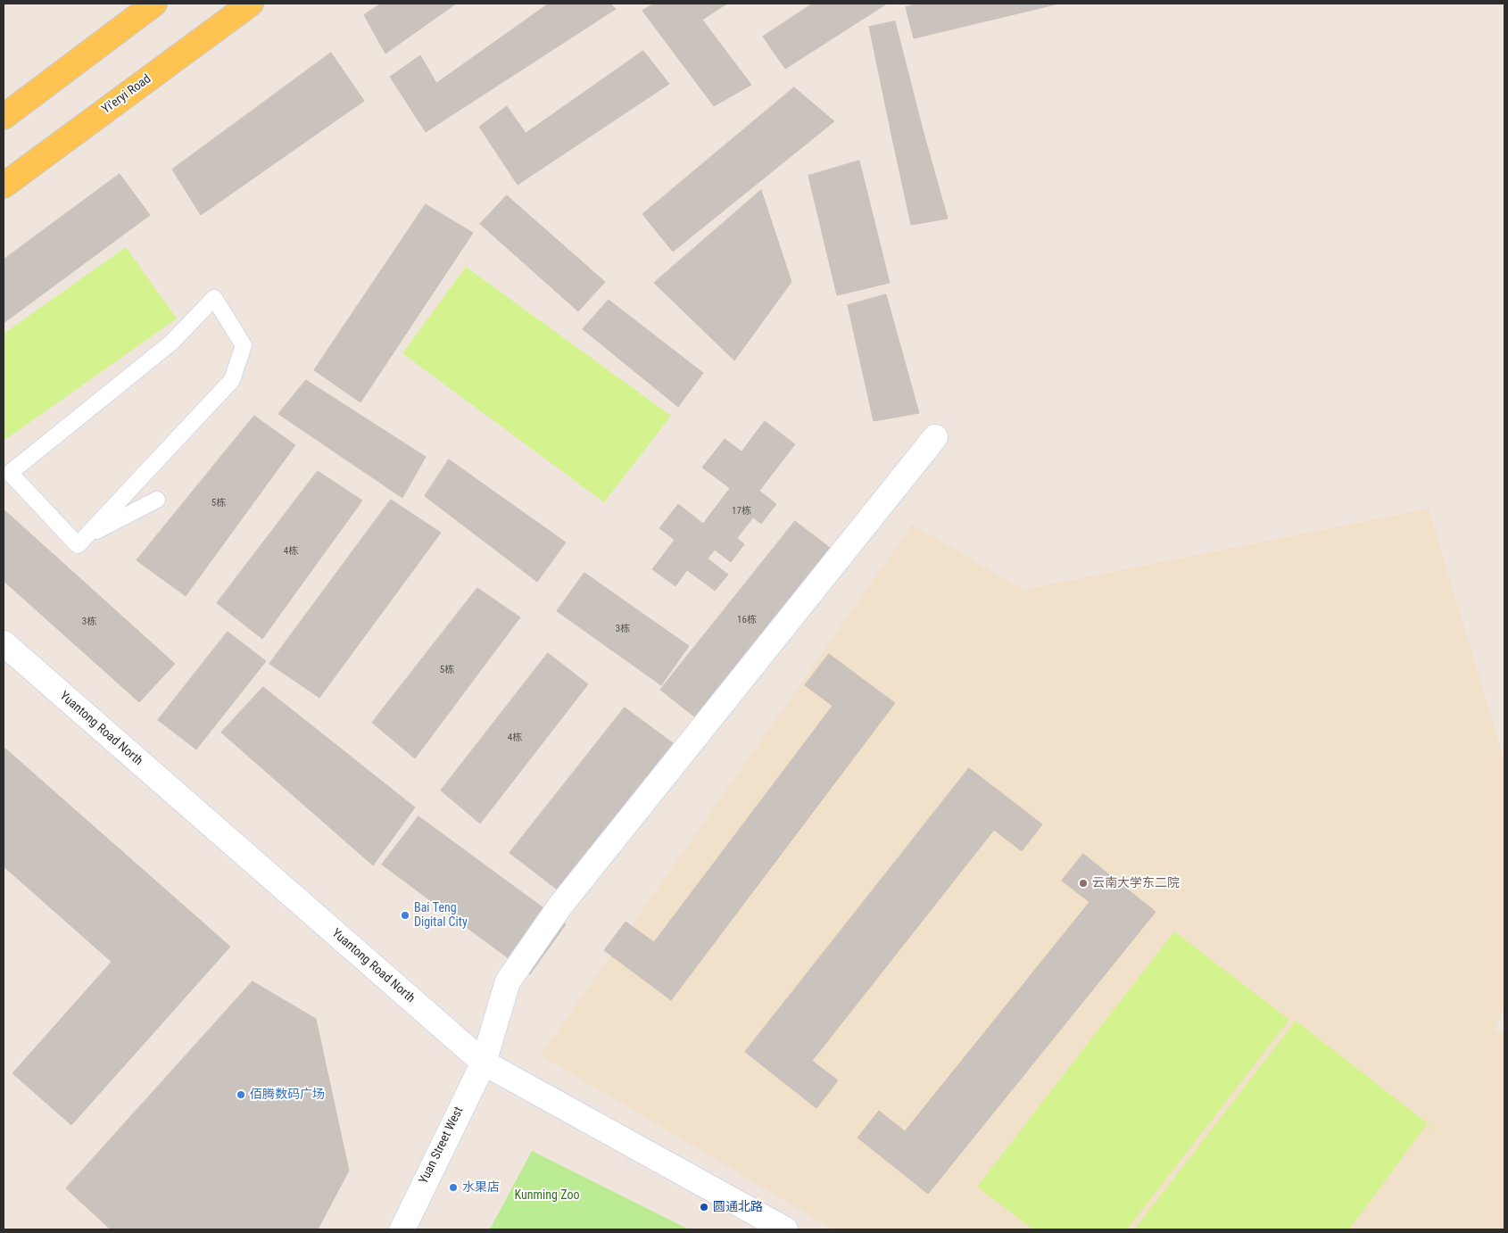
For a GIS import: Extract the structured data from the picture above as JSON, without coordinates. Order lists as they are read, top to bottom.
{
  "streets": {
    "main road": ["Yi'eryi Road", "Yuantong Road North", "Yuan Street West"]
  },
  "crossings": [
    ["Yuantong Road North", "Yuan Street West"]
  ],
  "parks": ["Kunming Zoo"],
  "places": [
    "云南大学东二院",
    "Bai Teng Digital City",
    "佰腾数码广场",
    "水果店",
    "圆通北路"
  ],
  "house_numbers": [
    "5栋",
    "17栋",
    "4栋",
    "16栋",
    "3栋",
    "3栋",
    "5栋",
    "4栋"
  ]
}
